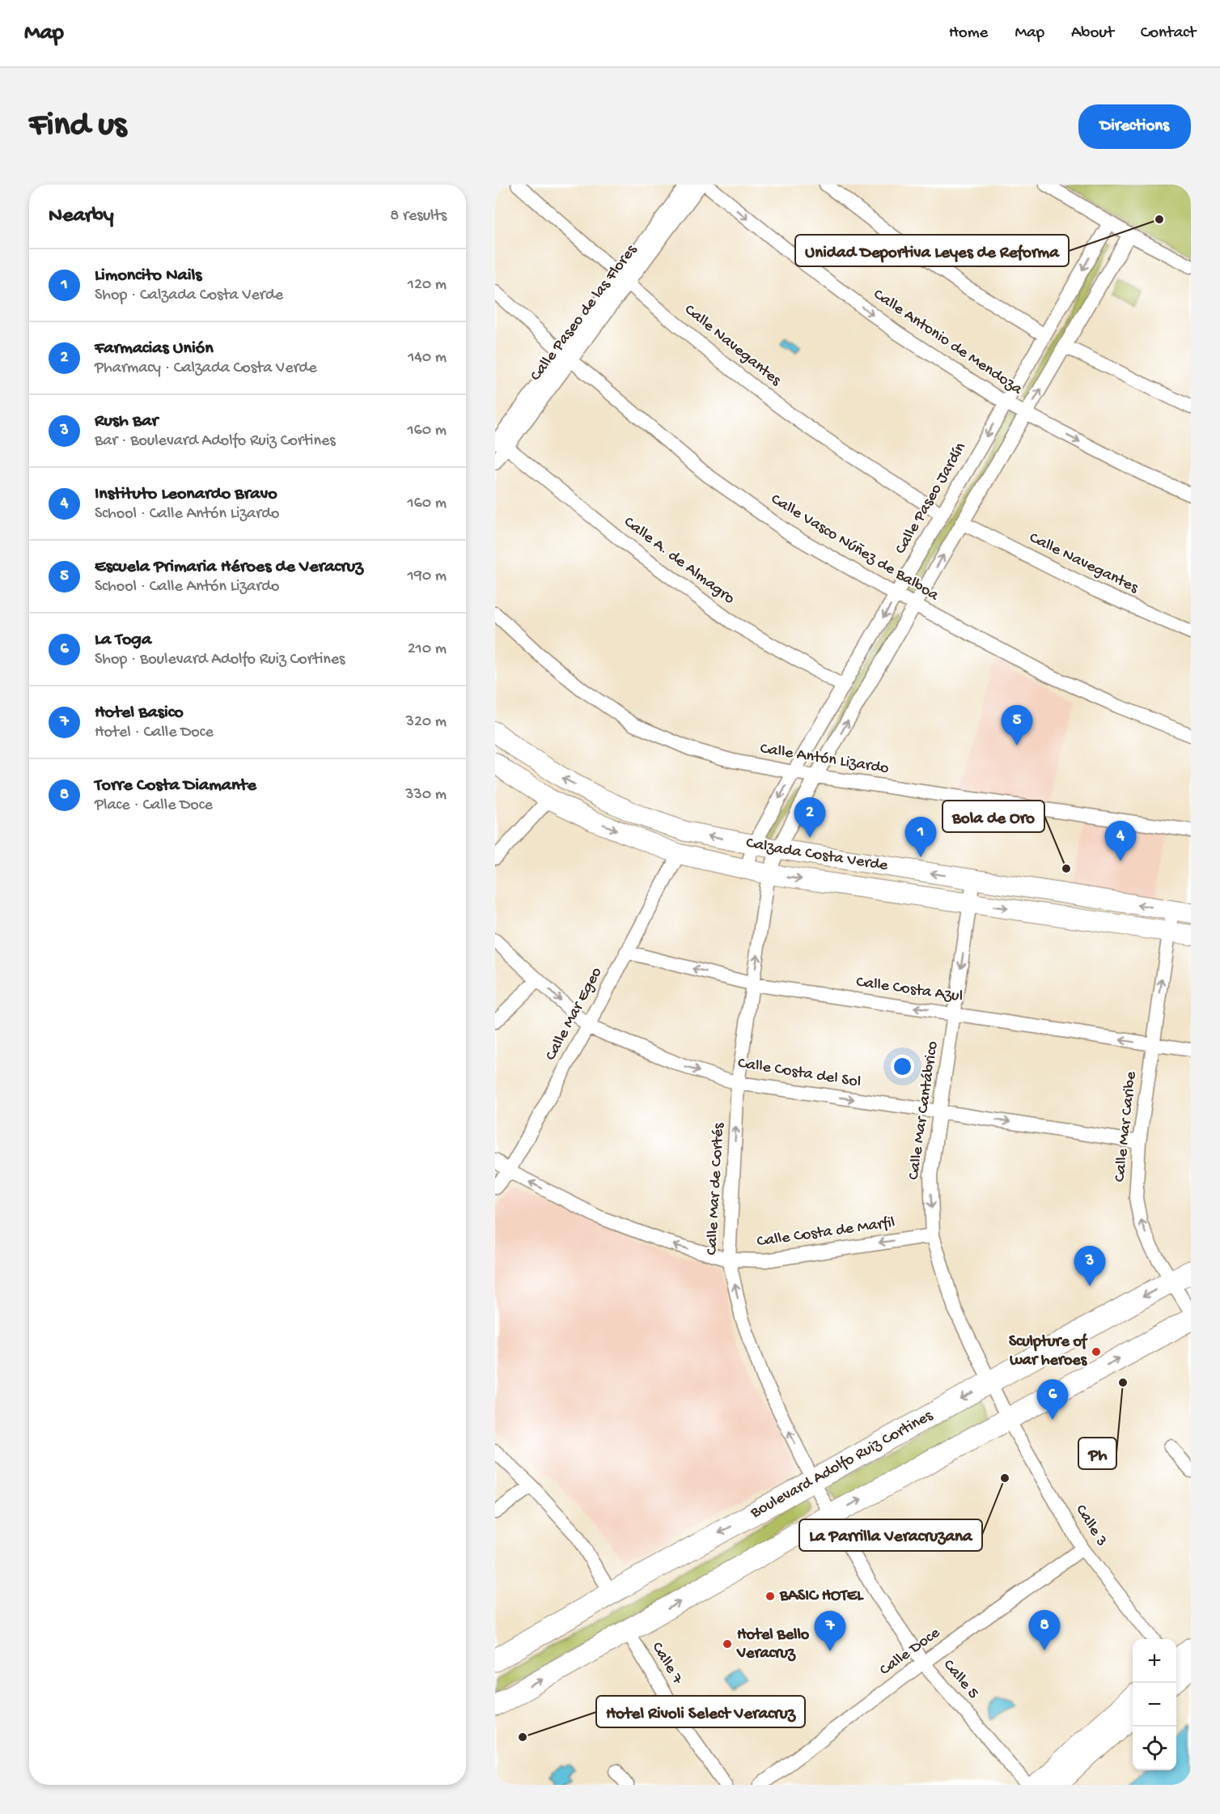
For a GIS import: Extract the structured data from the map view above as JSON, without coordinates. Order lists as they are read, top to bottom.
{
  "streets": {
    "main road": ["Calzada Costa Verde", "Boulevard Adolfo Ruiz Cortines"],
    "street": [
      "Calle Paseo de las Flores",
      "Calle Antonio de Mendoza",
      "Calle Navegantes",
      "Calle Paseo Jardín",
      "Calle Vasco Núñez de Balboa",
      "Calle A. de Almagro",
      "Calle Antón Lizardo",
      "Calle Costa Azul",
      "Calle Mar Egeo",
      "Calle Costa del Sol",
      "Calle Mar Cantábrico",
      "Calle Mar Caribe",
      "Calle Mar de Cortés",
      "Calle Costa de Marfil",
      "Calle 3",
      "Calle Doce",
      "Calle 7",
      "Calle 5"
    ]
  },
  "crossings": [
    ["Calle Paseo de las Flores", "Calle Navegantes"],
    ["Calle Paseo de las Flores", "Calle Vasco Núñez de Balboa"],
    ["Calle Paseo de las Flores", "Calle A. de Almagro"],
    ["Calle Antonio de Mendoza", "Calle Paseo Jardín"],
    ["Calle Navegantes", "Calle Paseo Jardín"],
    ["Calle Paseo Jardín", "Calle Vasco Núñez de Balboa"],
    ["Calle Paseo Jardín", "Calle A. de Almagro"],
    ["Calle Paseo Jardín", "Calle Antón Lizardo"],
    ["Calle Paseo Jardín", "Calzada Costa Verde"],
    ["Calzada Costa Verde", "Calle Mar Egeo"],
    ["Calzada Costa Verde", "Calle Mar Cantábrico"],
    ["Calzada Costa Verde", "Calle Mar Caribe"],
    ["Calzada Costa Verde", "Calle Mar de Cortés"],
    ["Calle Costa Azul", "Calle Mar Egeo"],
    ["Calle Costa Azul", "Calle Mar Cantábrico"],
    ["Calle Costa Azul", "Calle Mar Caribe"],
    ["Calle Costa Azul", "Calle Mar de Cortés"],
    ["Calle Mar Egeo", "Calle Costa del Sol"],
    ["Calle Mar Egeo", "Calle Costa de Marfil"],
    ["Calle Costa del Sol", "Calle Mar Cantábrico"],
    ["Calle Costa del Sol", "Calle Mar Caribe"],
    ["Calle Costa del Sol", "Calle Mar de Cortés"],
    ["Calle Mar Cantábrico", "Calle Costa de Marfil"],
    ["Calle Mar Cantábrico", "Boulevard Adolfo Ruiz Cortines"],
    ["Calle Mar Cantábrico", "Calle 3"],
    ["Calle Mar Caribe", "Boulevard Adolfo Ruiz Cortines"],
    ["Calle Mar de Cortés", "Calle Costa de Marfil"],
    ["Calle Mar de Cortés", "Boulevard Adolfo Ruiz Cortines"],
    ["Calle Mar de Cortés", "Calle 5"],
    ["Calle 3", "Calle Doce"],
    ["Calle Doce", "Calle 5"]
  ],
  "one_way": [
    "Calle Costa Azul",
    "Calle Costa del Sol",
    "Calle Mar Cantábrico",
    "Calle Mar Caribe",
    "Calle Mar de Cortés",
    "Calle Costa de Marfil"
  ],
  "places": [
    "Unidad Deportiva Leyes de Reforma",
    "Bola de Oro",
    "Sculpture of war heroes",
    "Ph",
    "La Parrilla Veracruzana",
    "BASIC HOTEL",
    "Hotel Bello Veracruz",
    "Hotel Rivoli Select Veracruz"
  ],
  "page": {
    "header": "Map",
    "nav": [
      "Home",
      "Map",
      "About",
      "Contact"
    ],
    "buttons": "Directions",
    "title": "Find us",
    "heading": ["Nearby", "8 results"],
    "list": [
      {
        "mark": "1",
        "name": "Limoncito Nails",
        "note": "Shop · Calzada Costa Verde",
        "value": "120 m"
      },
      {
        "mark": "2",
        "name": "Farmacias Unión",
        "note": "Pharmacy · Calzada Costa Verde",
        "value": "140 m"
      },
      {
        "mark": "3",
        "name": "Rush Bar",
        "note": "Bar · Boulevard Adolfo Ruiz Cortines",
        "value": "160 m"
      },
      {
        "mark": "4",
        "name": "Instituto Leonardo Bravo",
        "note": "School · Calle Antón Lizardo",
        "value": "160 m"
      },
      {
        "mark": "5",
        "name": "Escuela Primaria Héroes de Veracruz",
        "note": "School · Calle Antón Lizardo",
        "value": "190 m"
      },
      {
        "mark": "6",
        "name": "La Toga",
        "note": "Shop · Boulevard Adolfo Ruiz Cortines",
        "value": "210 m"
      },
      {
        "mark": "7",
        "name": "Hotel Basico",
        "note": "Hotel · Calle Doce",
        "value": "320 m"
      },
      {
        "mark": "8",
        "name": "Torre Costa Diamante",
        "note": "Place · Calle Doce",
        "value": "330 m"
      }
    ],
    "pins": [
      "5",
      "2",
      "1",
      "4",
      "3",
      "6",
      "8",
      "7"
    ],
    "map_buttons": ["+", "−"]
  }
}
